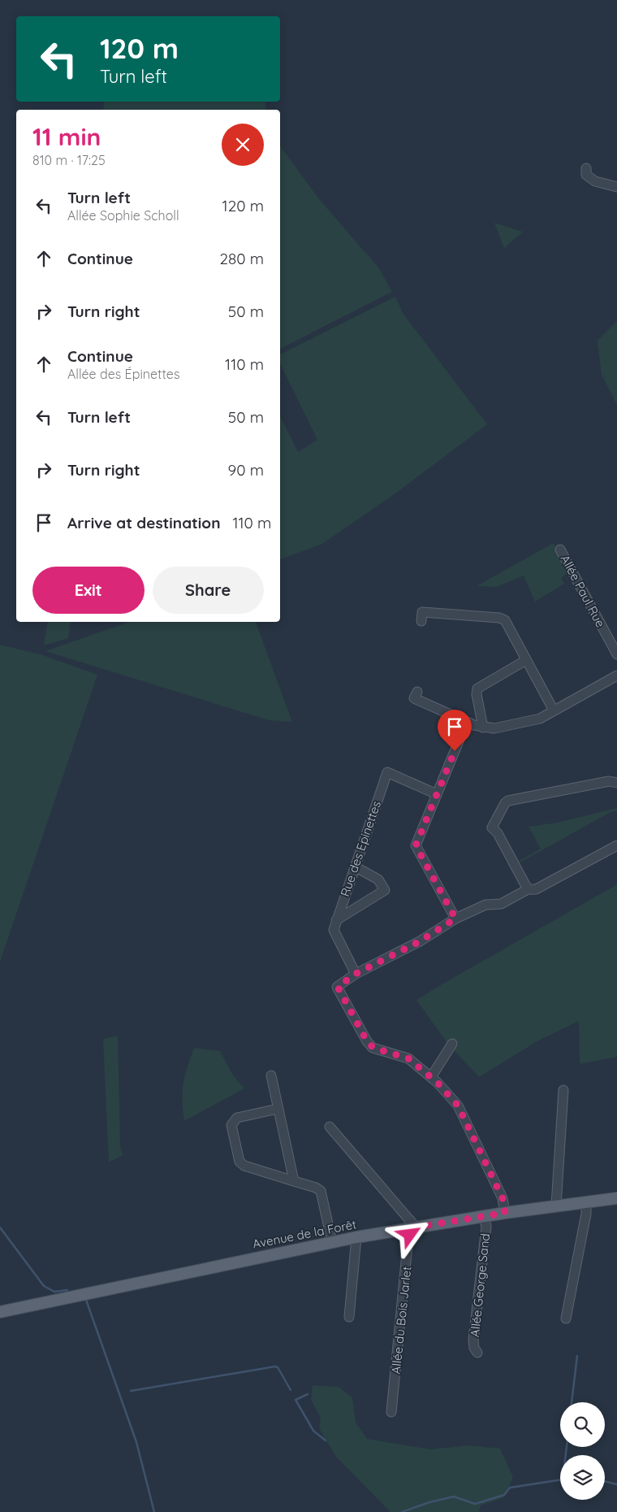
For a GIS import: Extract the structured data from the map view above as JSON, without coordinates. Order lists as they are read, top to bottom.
{
  "streets": {
    "main road": ["Avenue de la Forêt"],
    "street": [
      "Allée Paul Rue",
      "Rue des Epinettes",
      "Allée George Sand",
      "Allée du Bois Jarlet"
    ]
  },
  "crossings": [
    ["Avenue de la Forêt", "Allée George Sand"],
    ["Avenue de la Forêt", "Allée du Bois Jarlet"]
  ],
  "page": {
    "turn": ["120 m", "Turn left"],
    "heading": ["11 min", "810 m · 17:25"],
    "list": [
      {
        "name": "Turn left",
        "note": "Allée Sophie Scholl",
        "value": "120 m"
      },
      {
        "name": "Continue",
        "value": "280 m"
      },
      {
        "name": "Turn right",
        "value": "50 m"
      },
      {
        "name": "Continue",
        "note": "Allée des Épinettes",
        "value": "110 m"
      },
      {
        "name": "Turn left",
        "value": "50 m"
      },
      {
        "name": "Turn right",
        "value": "90 m"
      },
      {
        "name": "Arrive at destination",
        "value": "110 m"
      }
    ],
    "buttons": ["Exit", "Share"]
  }
}
